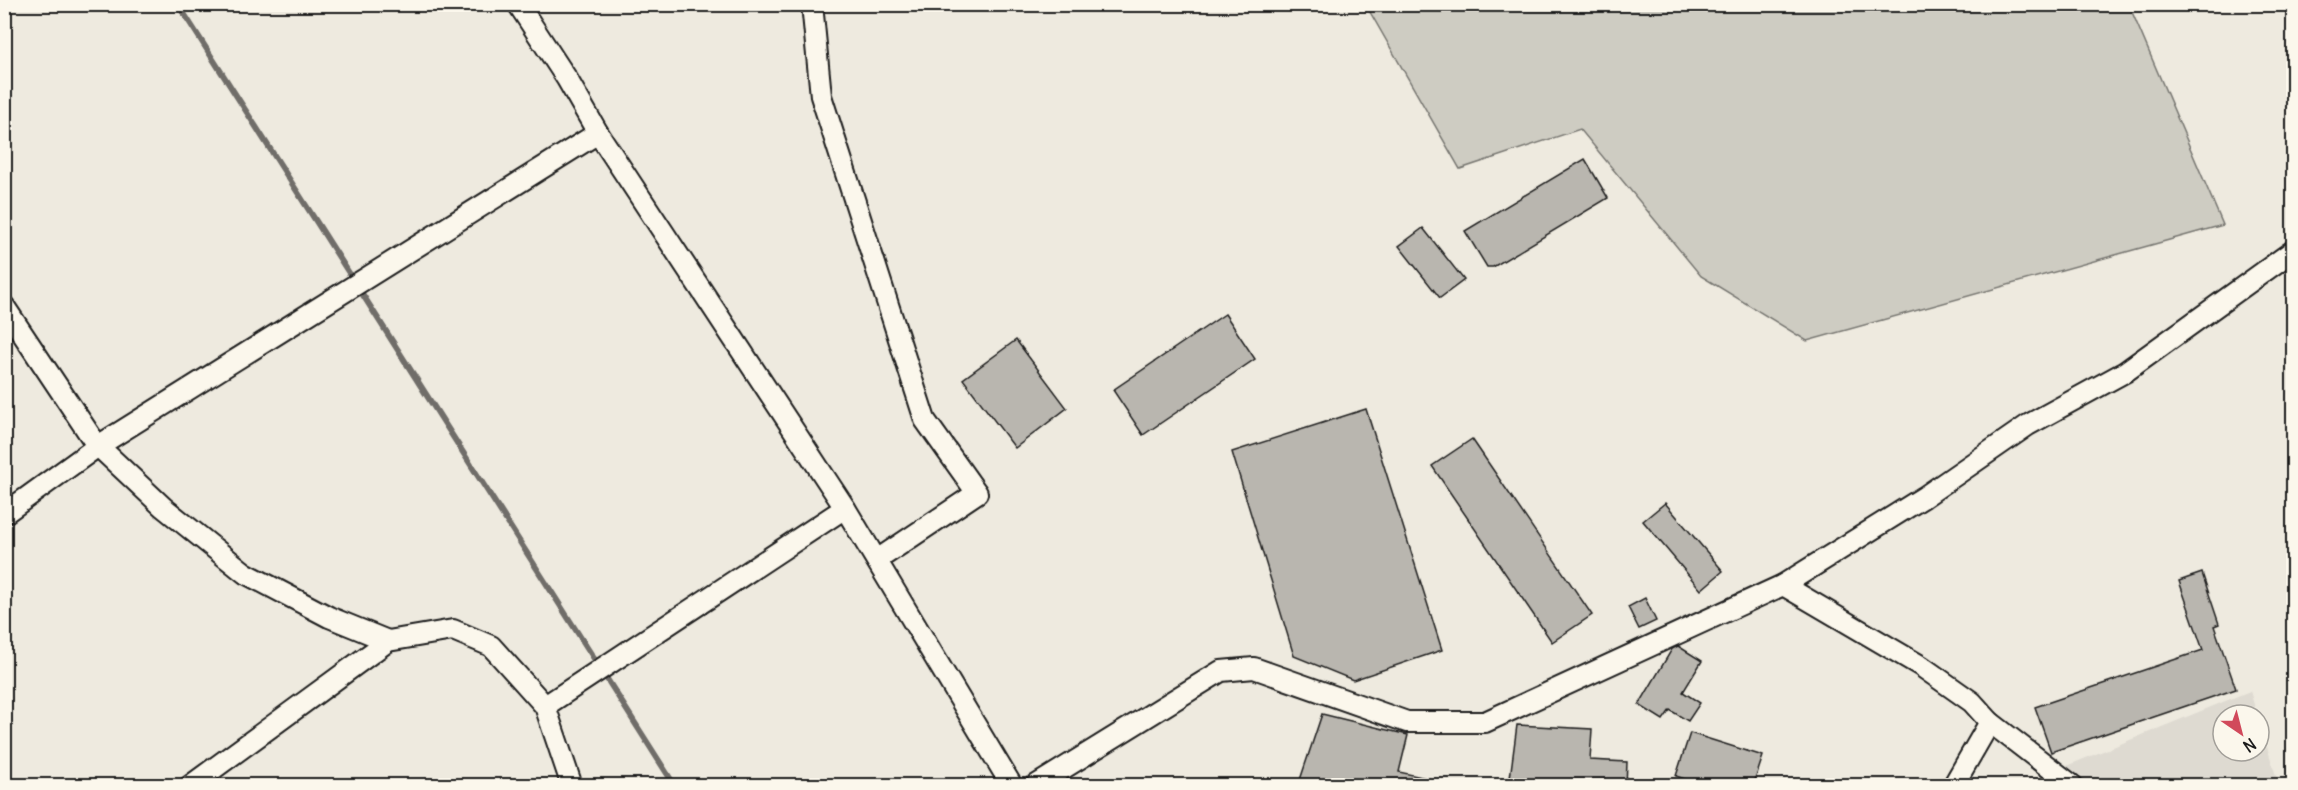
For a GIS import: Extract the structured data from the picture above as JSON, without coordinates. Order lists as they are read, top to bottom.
{
  "north": "bottom right"
}
